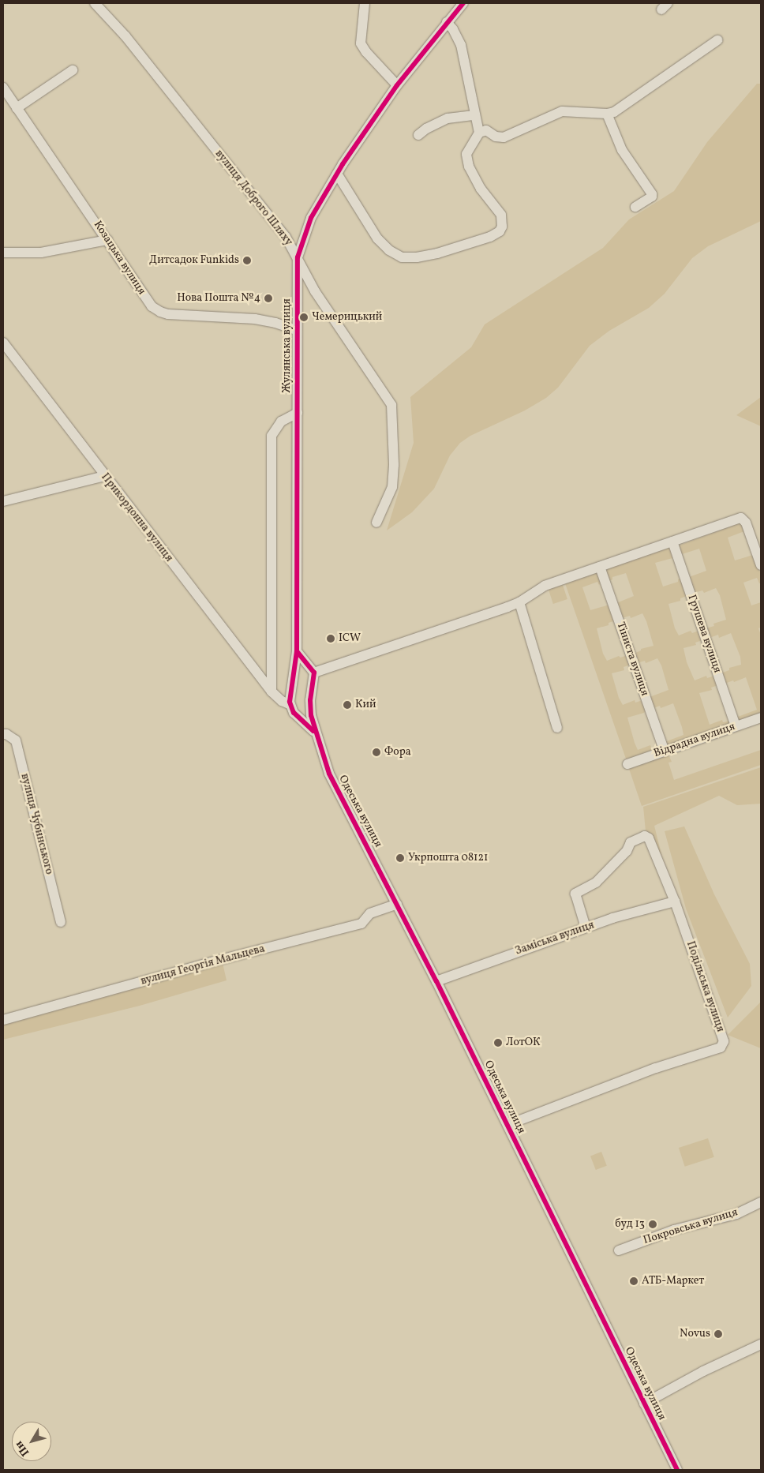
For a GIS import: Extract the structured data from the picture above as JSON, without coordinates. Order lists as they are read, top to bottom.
{
  "streets": {
    "street": [
      "вулиця Доброго Шляху",
      "Козацька вулиця",
      "Жулянська вулиця",
      "Прикордонна вулиця",
      "Грушева вулиця",
      "Тіниста вулиця",
      "Відрадна вулиця",
      "Одеська вулиця",
      "вулиця Чубинського",
      "Заміська вулиця",
      "вулиця Георгія Мальцева",
      "Подільська вулиця",
      "Покровська вулиця"
    ]
  },
  "crossings": [
    ["вулиця Доброго Шляху", "Жулянська вулиця"],
    ["Козацька вулиця", "Жулянська вулиця"],
    ["Жулянська вулиця", "Прикордонна вулиця"],
    ["Грушева вулиця", "Відрадна вулиця"],
    ["Тіниста вулиця", "Відрадна вулиця"],
    ["Одеська вулиця", "Заміська вулиця"],
    ["Одеська вулиця", "вулиця Георгія Мальцева"],
    ["Одеська вулиця", "Подільська вулиця"],
    ["Заміська вулиця", "Подільська вулиця"]
  ],
  "places": [
    "Дитсадок Funkids",
    "Нова Пошта №4",
    "Чемерицький",
    "ICW",
    "Кий",
    "Фора",
    "Укрпошта 08121",
    "ЛотОК",
    "буд 13",
    "АТБ-Маркет",
    "Novus"
  ],
  "north": "bottom left"
}
